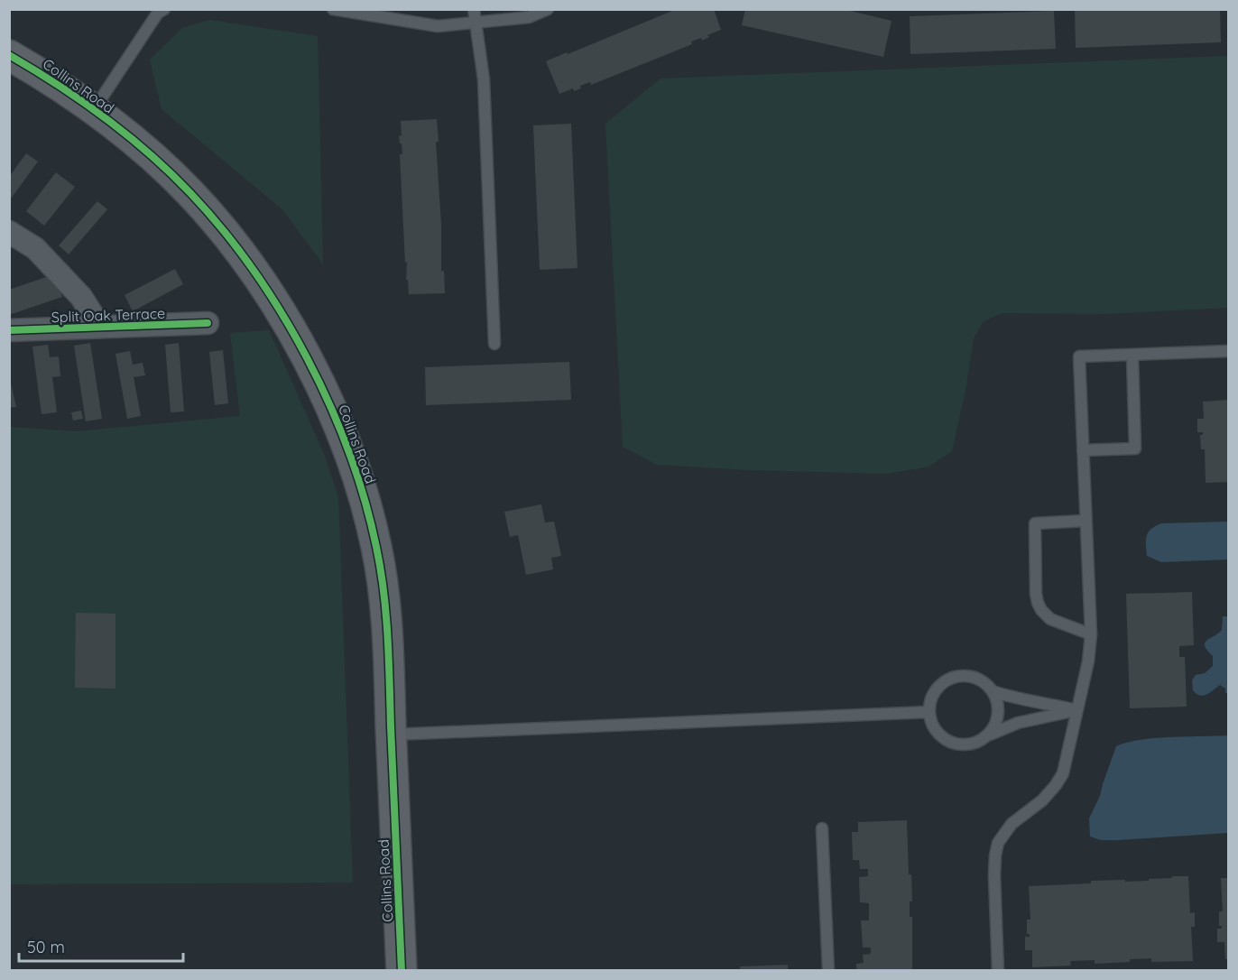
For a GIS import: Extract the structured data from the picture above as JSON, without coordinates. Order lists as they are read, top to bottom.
{
  "streets": {
    "street": ["Collins Road", "Split Oak Terrace"]
  },
  "scale_bar": "50 m"
}
